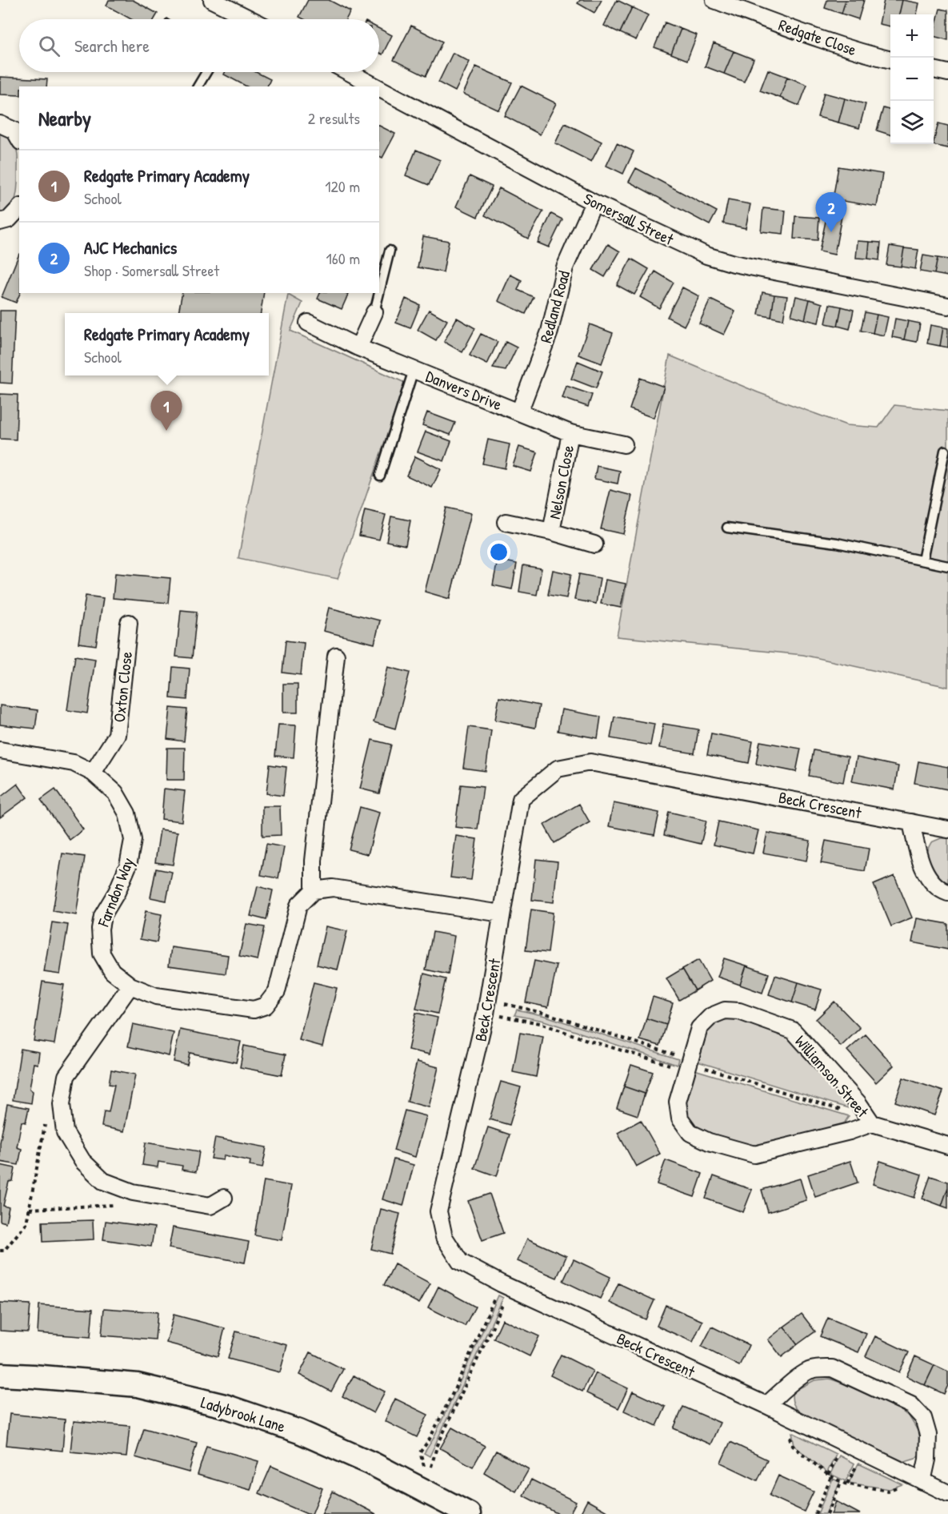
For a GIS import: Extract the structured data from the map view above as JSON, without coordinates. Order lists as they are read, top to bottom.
{
  "streets": {
    "street": [
      "Redgate Close",
      "Somersall Street",
      "Redland Road",
      "Danvers Drive",
      "Nelson Close",
      "Oxton Close",
      "Beck Crescent",
      "Farndon Way",
      "Williamson Street",
      "Ladybrook Lane"
    ]
  },
  "crossings": [
    ["Somersall Street", "Redland Road"],
    ["Redland Road", "Danvers Drive"],
    ["Danvers Drive", "Nelson Close"],
    ["Oxton Close", "Farndon Way"]
  ],
  "page": {
    "map_buttons": ["+", "−"],
    "search": "Search here",
    "heading": ["Nearby", "2 results"],
    "list": [
      {
        "mark": "1",
        "name": "Redgate Primary Academy",
        "note": "School",
        "value": "120 m"
      },
      {
        "mark": "2",
        "name": "AJC Mechanics",
        "note": "Shop · Somersall Street",
        "value": "160 m"
      }
    ],
    "pins": ["2", "1"],
    "popup": ["Redgate Primary Academy", "School"]
  }
}
